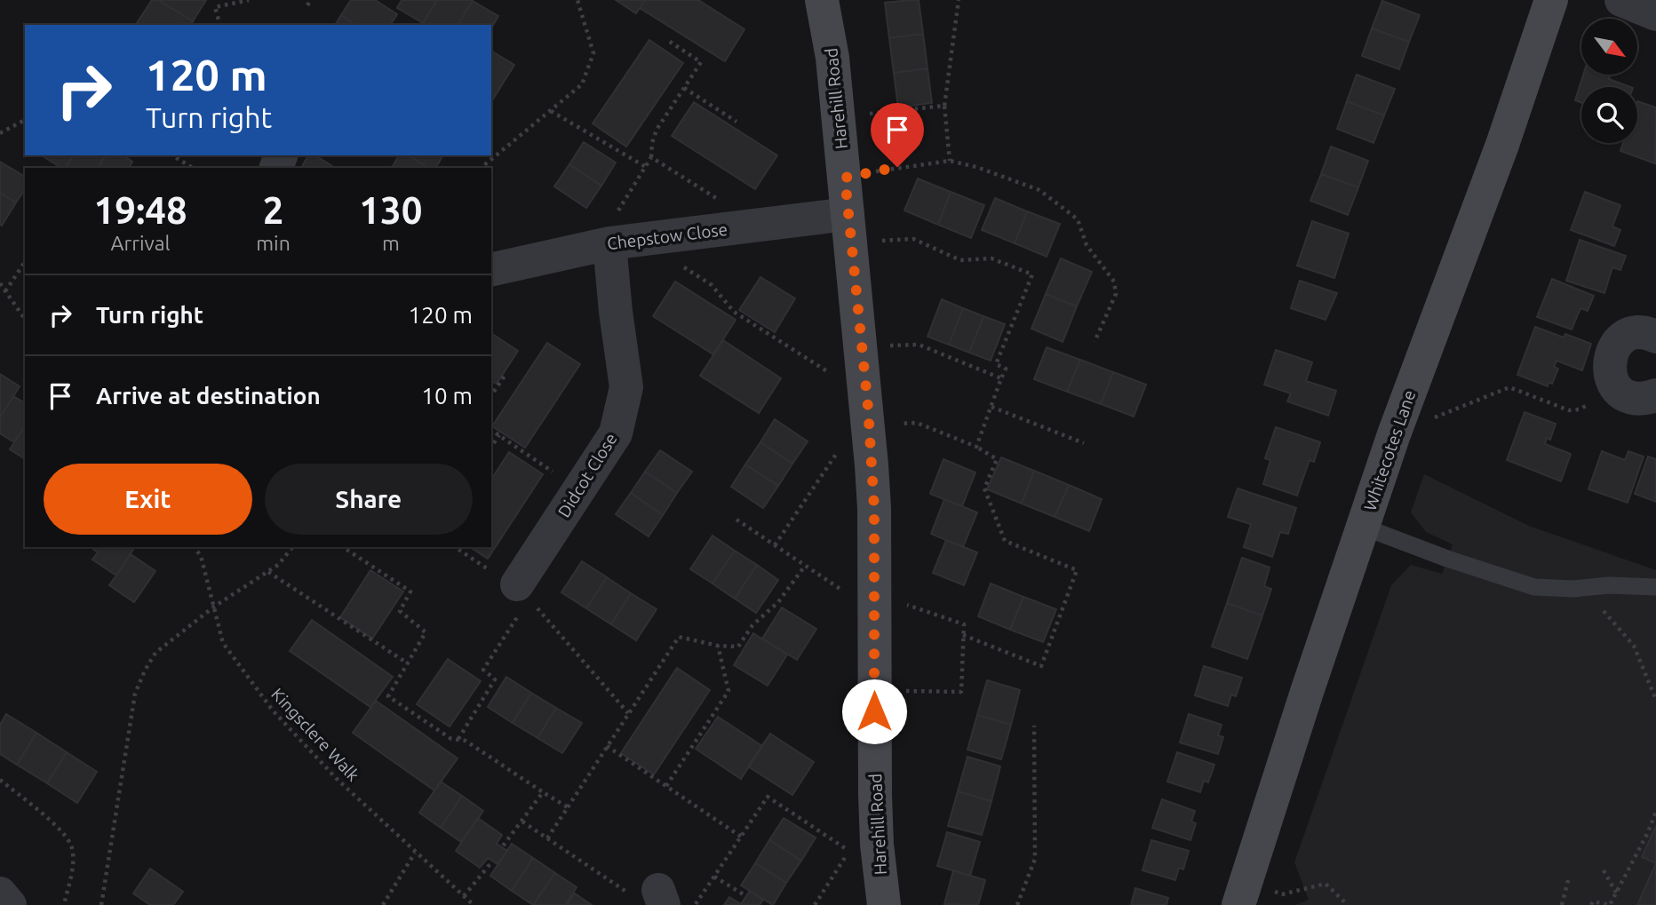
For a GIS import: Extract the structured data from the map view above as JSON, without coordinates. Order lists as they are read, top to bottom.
{
  "streets": {
    "street": [
      "Harehill Road",
      "Chepstow Close",
      "Whitecotes Lane",
      "Didcot Close"
    ],
    "path": ["Kingsclere Walk"]
  },
  "crossings": [
    ["Harehill Road", "Chepstow Close"],
    ["Chepstow Close", "Didcot Close"]
  ],
  "north": "bottom right",
  "page": {
    "turn": ["120 m", "Turn right"],
    "eta": [
      "19:48",
      "Arrival",
      "2",
      "min",
      "130",
      "m"
    ],
    "list": [
      {
        "name": "Turn right",
        "value": "120 m"
      },
      {
        "name": "Arrive at destination",
        "value": "10 m"
      }
    ],
    "buttons": ["Exit", "Share"]
  }
}
